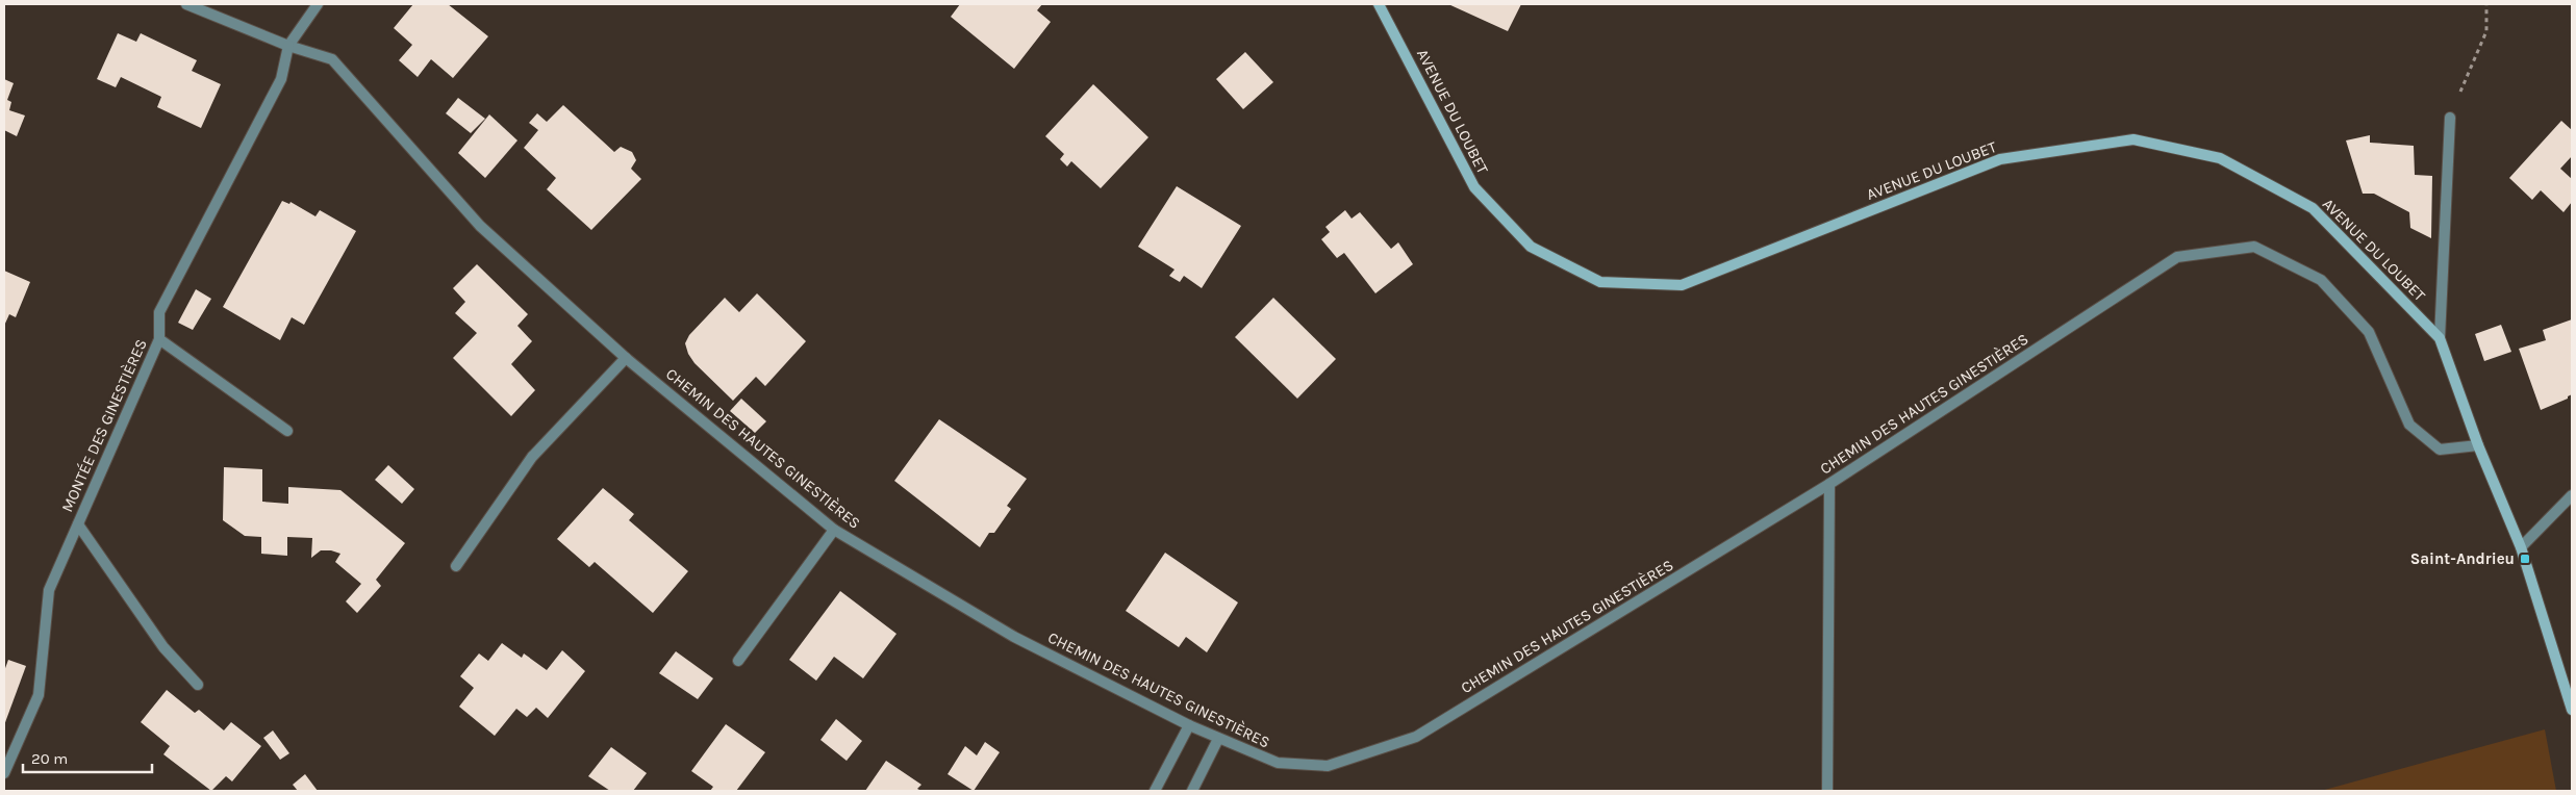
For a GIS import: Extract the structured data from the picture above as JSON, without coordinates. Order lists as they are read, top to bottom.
{
  "streets": {
    "street": ["AVENUE DU LOUBET", "CHEMIN DES HAUTES GINESTIÈRES", "MONTÉE DES GINESTIÈRES"]
  },
  "crossings": [
    ["AVENUE DU LOUBET", "CHEMIN DES HAUTES GINESTIÈRES"],
    ["CHEMIN DES HAUTES GINESTIÈRES", "MONTÉE DES GINESTIÈRES"]
  ],
  "places": {
    "transit": ["Saint-Andrieu"]
  },
  "scale_bar": "20 m"
}
